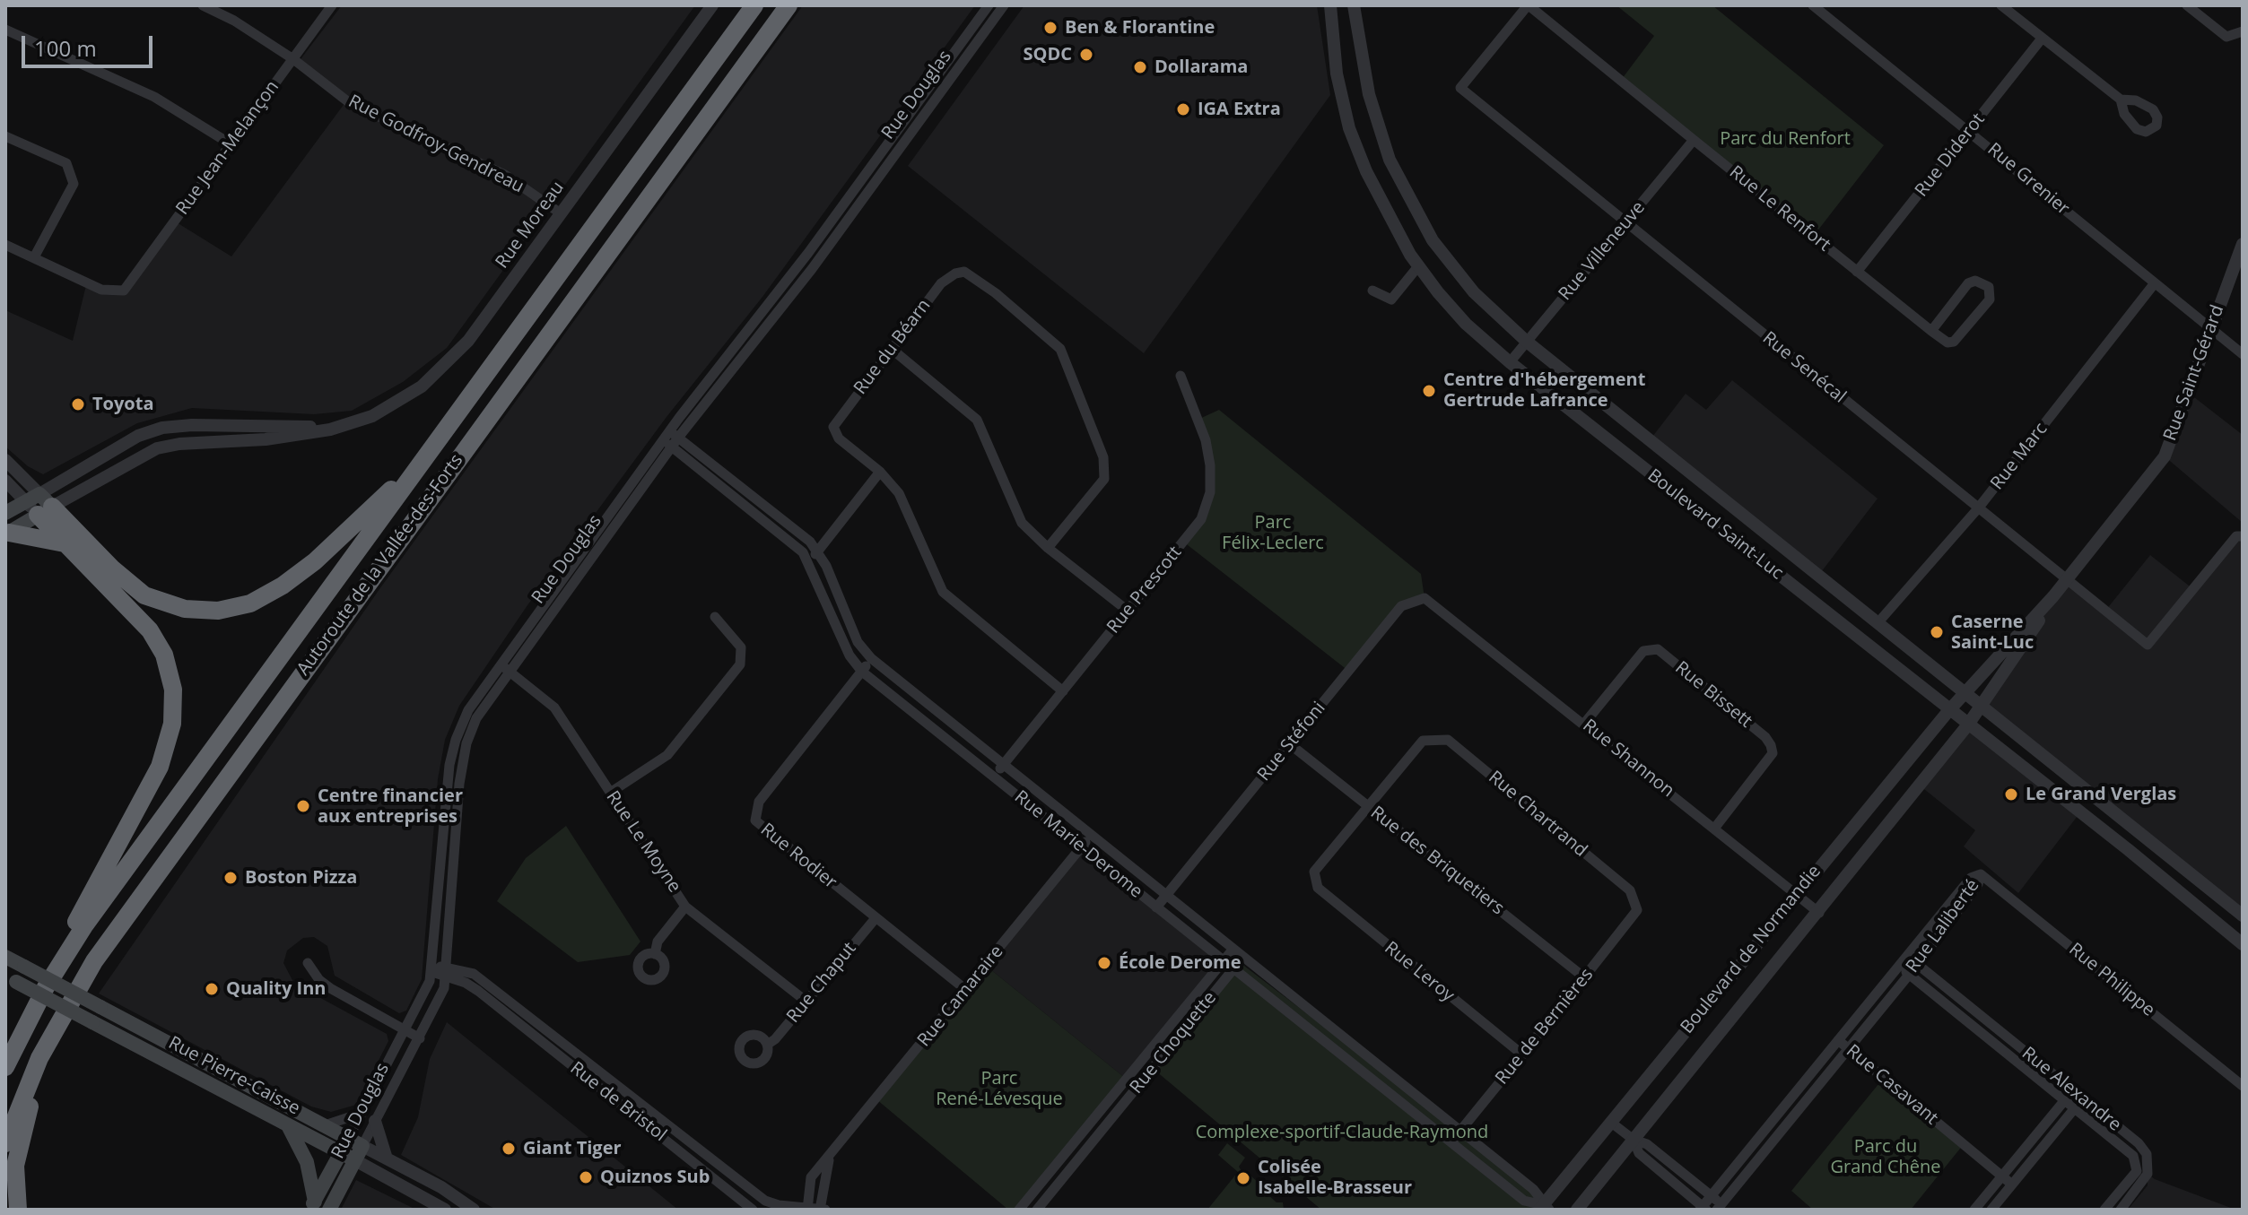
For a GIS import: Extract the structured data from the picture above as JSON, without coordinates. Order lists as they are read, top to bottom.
{
  "streets": {
    "highway": ["Autoroute de la Vallée-des-Forts"],
    "main road": ["Rue Douglas", "Rue Moreau", "Rue Pierre-Caisse"],
    "street": [
      "Rue Godfroy-Gendreau",
      "Rue Jean-Melançon",
      "Rue Diderot",
      "Rue Grenier",
      "Rue Le Renfort",
      "Rue Villeneuve",
      "Rue du Béarn",
      "Rue Senécal",
      "Rue Saint-Gérard",
      "Rue Marc",
      "Boulevard Saint-Luc",
      "Rue Prescott",
      "Rue Bissett",
      "Rue Stéfoni",
      "Rue Shannon",
      "Rue Chartrand",
      "Rue Le Moyne",
      "Rue Marie-Derome",
      "Rue Rodier",
      "Rue des Briquetiers",
      "Rue Laliberté",
      "Boulevard de Normandie",
      "Rue Leroy",
      "Rue Philippe",
      "Rue Chaput",
      "Rue Camaraire",
      "Rue de Bernières",
      "Rue Choquette",
      "Rue Casavant",
      "Rue Alexandre",
      "Rue de Bristol"
    ]
  },
  "crossings": [
    ["Rue Douglas", "Rue Le Moyne"],
    ["Rue Douglas", "Rue Marie-Derome"],
    ["Rue Douglas", "Rue Pierre-Caisse"],
    ["Rue Douglas", "Rue de Bristol"],
    ["Rue Godfroy-Gendreau", "Rue Jean-Melançon"],
    ["Rue Godfroy-Gendreau", "Rue Moreau"],
    ["Rue Diderot", "Rue Grenier"],
    ["Rue Diderot", "Rue Le Renfort"],
    ["Rue Grenier", "Rue Saint-Gérard"],
    ["Rue Grenier", "Rue Marc"],
    ["Rue Le Renfort", "Rue Villeneuve"],
    ["Rue Le Renfort", "Rue Senécal"],
    ["Rue Villeneuve", "Rue Senécal"],
    ["Rue Villeneuve", "Boulevard Saint-Luc"],
    ["Rue du Béarn", "Rue Prescott"],
    ["Rue Senécal", "Rue Saint-Gérard"],
    ["Rue Senécal", "Rue Marc"],
    ["Rue Saint-Gérard", "Boulevard Saint-Luc"],
    ["Rue Saint-Gérard", "Boulevard de Normandie"],
    ["Rue Marc", "Boulevard Saint-Luc"],
    ["Boulevard Saint-Luc", "Boulevard de Normandie"],
    ["Autoroute de la Vallée-des-Forts", "Rue Pierre-Caisse"],
    ["Rue Prescott", "Rue Marie-Derome"],
    ["Rue Bissett", "Rue Shannon"],
    ["Rue Stéfoni", "Rue Shannon"],
    ["Rue Stéfoni", "Rue Marie-Derome"],
    ["Rue Stéfoni", "Rue des Briquetiers"],
    ["Rue Shannon", "Boulevard de Normandie"],
    ["Rue Chartrand", "Rue des Briquetiers"],
    ["Rue Chartrand", "Rue Leroy"],
    ["Rue Chartrand", "Rue de Bernières"],
    ["Rue Le Moyne", "Rue Chaput"],
    ["Rue Marie-Derome", "Rue Rodier"],
    ["Rue Marie-Derome", "Boulevard de Normandie"],
    ["Rue Marie-Derome", "Rue Camaraire"],
    ["Rue Marie-Derome", "Rue de Bernières"],
    ["Rue Marie-Derome", "Rue Choquette"],
    ["Rue Rodier", "Rue Chaput"],
    ["Rue Rodier", "Rue Camaraire"],
    ["Rue des Briquetiers", "Rue Leroy"],
    ["Rue des Briquetiers", "Rue de Bernières"],
    ["Rue Laliberté", "Rue Philippe"],
    ["Rue Laliberté", "Rue Casavant"],
    ["Rue Laliberté", "Rue Alexandre"],
    ["Rue Leroy", "Rue de Bernières"],
    ["Rue Camaraire", "Rue de Bristol"]
  ],
  "parks": [
    "Parc du Renfort",
    "Parc Félix-Leclerc",
    "Parc René-Lévesque",
    "Complexe-sportif-Claude-Raymond",
    "Parc du Grand Chêne"
  ],
  "places": [
    "Ben & Florantine",
    "SQDC",
    "Dollarama",
    "IGA Extra",
    "Centre d'hébergement Gertrude Lafrance",
    "Toyota",
    "Caserne Saint-Luc",
    "Le Grand Verglas",
    "Centre financier aux entreprises",
    "Boston Pizza",
    "École Derome",
    "Quality Inn",
    "Giant Tiger",
    "Quiznos Sub",
    "Colisée Isabelle-Brasseur"
  ],
  "scale_bar": "100 m"
}
